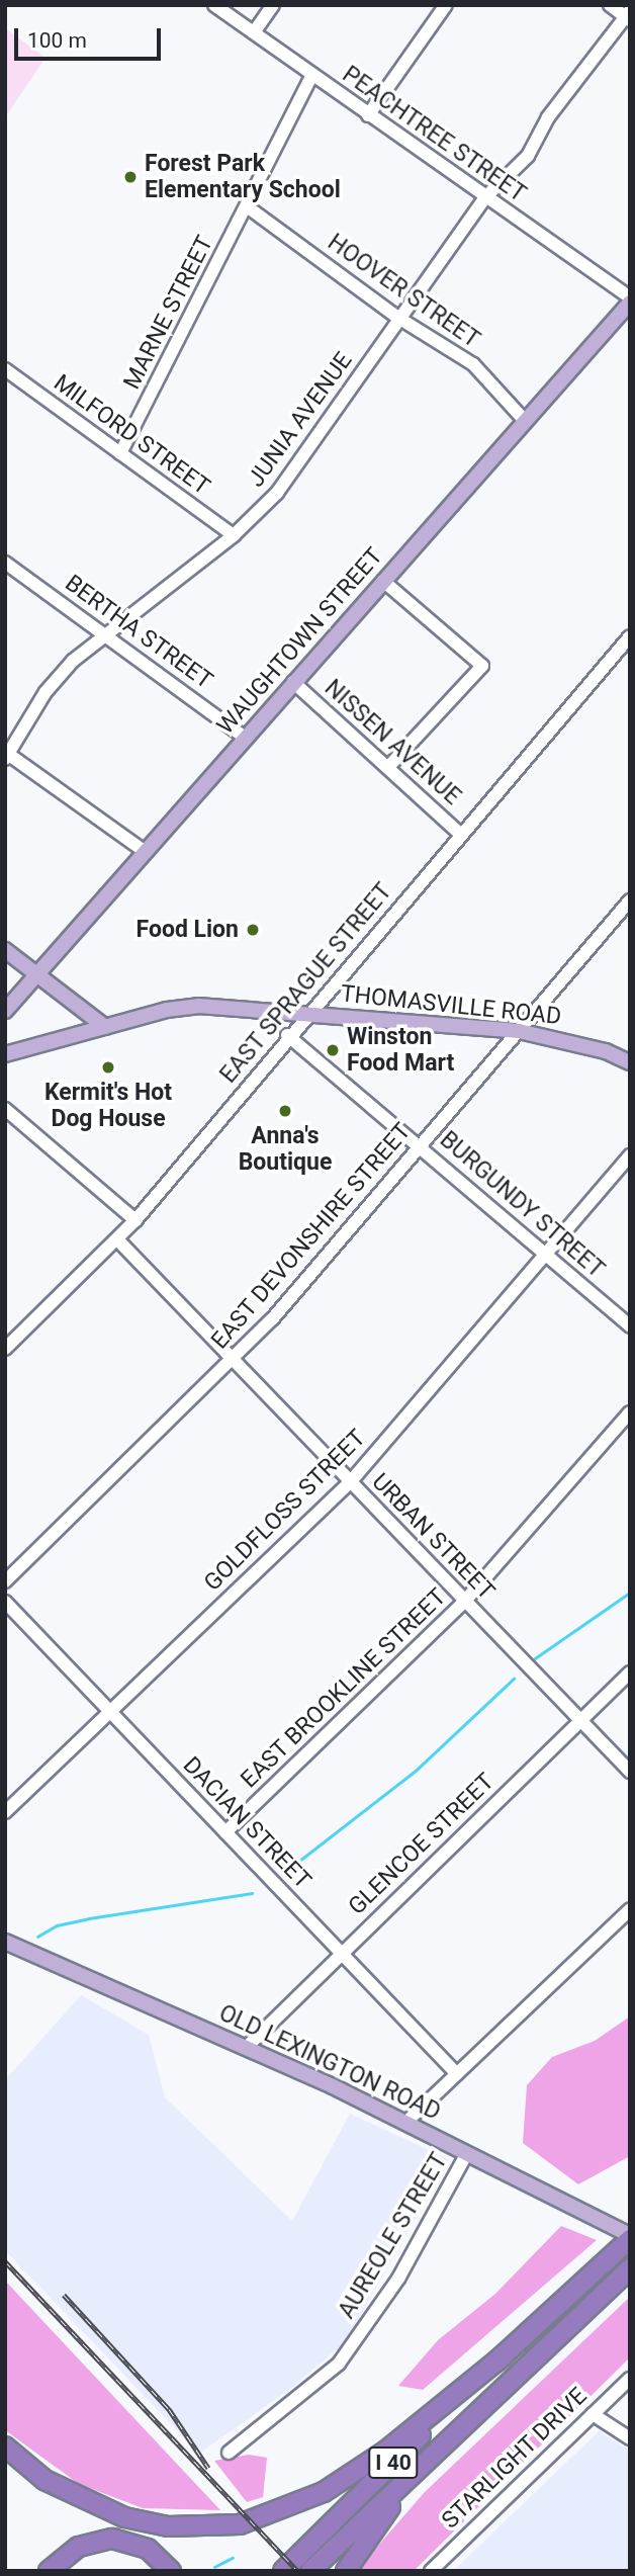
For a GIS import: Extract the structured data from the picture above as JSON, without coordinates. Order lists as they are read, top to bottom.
{
  "streets": {
    "highway": ["I 40"],
    "main road": ["WAUGHTOWN STREET", "THOMASVILLE ROAD", "OLD LEXINGTON ROAD"],
    "street": [
      "PEACHTREE STREET",
      "HOOVER STREET",
      "MARNE STREET",
      "JUNIA AVENUE",
      "MILFORD STREET",
      "BERTHA STREET",
      "NISSEN AVENUE",
      "EAST SPRAGUE STREET",
      "BURGUNDY STREET",
      "EAST DEVONSHIRE STREET",
      "GOLDFLOSS STREET",
      "URBAN STREET",
      "EAST BROOKLINE STREET",
      "DACIAN STREET",
      "GLENCOE STREET",
      "AUREOLE STREET",
      "STARLIGHT DRIVE"
    ]
  },
  "crossings": [
    ["PEACHTREE STREET", "MARNE STREET"],
    ["PEACHTREE STREET", "JUNIA AVENUE"],
    ["PEACHTREE STREET", "WAUGHTOWN STREET"],
    ["HOOVER STREET", "MARNE STREET"],
    ["HOOVER STREET", "JUNIA AVENUE"],
    ["HOOVER STREET", "WAUGHTOWN STREET"],
    ["MARNE STREET", "MILFORD STREET"],
    ["JUNIA AVENUE", "MILFORD STREET"],
    ["JUNIA AVENUE", "BERTHA STREET"],
    ["BERTHA STREET", "WAUGHTOWN STREET"],
    ["WAUGHTOWN STREET", "NISSEN AVENUE"],
    ["NISSEN AVENUE", "EAST SPRAGUE STREET"],
    ["EAST SPRAGUE STREET", "THOMASVILLE ROAD"],
    ["EAST SPRAGUE STREET", "BURGUNDY STREET"],
    ["EAST SPRAGUE STREET", "URBAN STREET"],
    ["THOMASVILLE ROAD", "EAST DEVONSHIRE STREET"],
    ["BURGUNDY STREET", "EAST DEVONSHIRE STREET"],
    ["BURGUNDY STREET", "GOLDFLOSS STREET"],
    ["EAST DEVONSHIRE STREET", "URBAN STREET"],
    ["GOLDFLOSS STREET", "URBAN STREET"],
    ["GOLDFLOSS STREET", "DACIAN STREET"],
    ["URBAN STREET", "EAST BROOKLINE STREET"],
    ["URBAN STREET", "GLENCOE STREET"],
    ["EAST BROOKLINE STREET", "DACIAN STREET"],
    ["DACIAN STREET", "GLENCOE STREET"],
    ["GLENCOE STREET", "OLD LEXINGTON ROAD"],
    ["OLD LEXINGTON ROAD", "AUREOLE STREET"],
    ["OLD LEXINGTON ROAD", "I 40"]
  ],
  "places": [
    "Forest Park Elementary School",
    "Food Lion",
    "Winston Food Mart",
    "Kermit's Hot Dog House",
    "Anna's Boutique"
  ],
  "scale_bar": "100 m"
}
